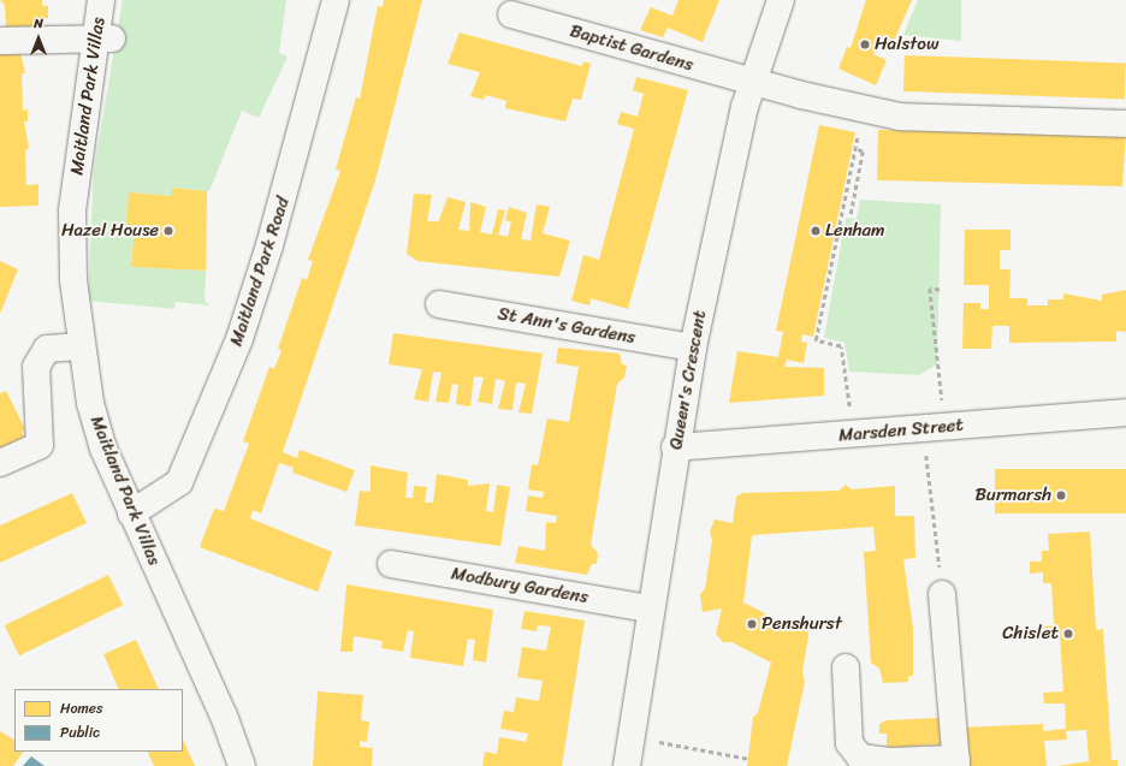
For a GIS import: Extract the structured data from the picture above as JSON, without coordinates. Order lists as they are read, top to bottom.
{
  "streets": {
    "street": [
      "Baptist Gardens",
      "Maitland Park Villas",
      "Maitland Park Road",
      "St Ann's Gardens",
      "Queen's Crescent",
      "Marsden Street",
      "Modbury Gardens"
    ]
  },
  "crossings": [
    ["Baptist Gardens", "Queen's Crescent"],
    ["Maitland Park Villas", "Maitland Park Road"],
    ["St Ann's Gardens", "Queen's Crescent"],
    ["Queen's Crescent", "Marsden Street"],
    ["Queen's Crescent", "Modbury Gardens"]
  ],
  "places": [
    "Halstow",
    "Hazel House",
    "Lenham",
    "Burmarsh",
    "Penshurst",
    "Chislet"
  ],
  "legend": ["Homes", "Public"],
  "north": "top"
}
